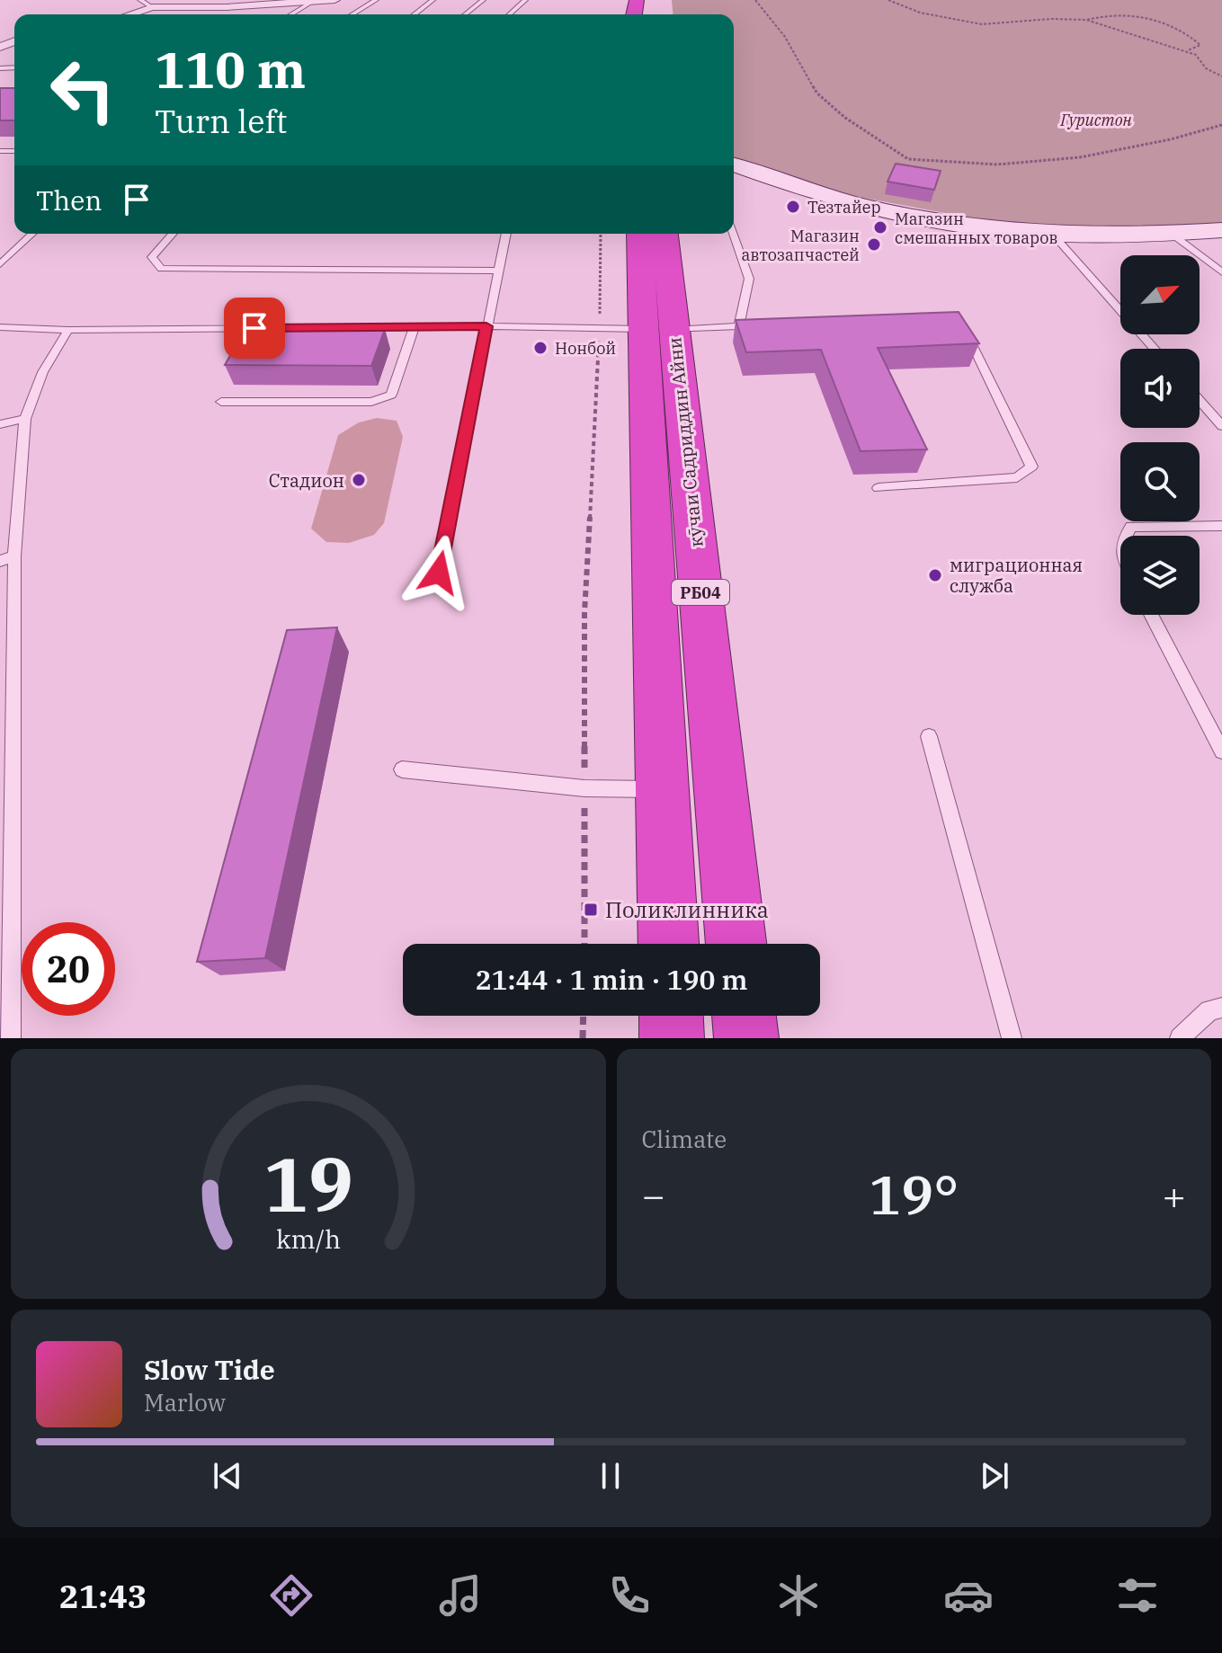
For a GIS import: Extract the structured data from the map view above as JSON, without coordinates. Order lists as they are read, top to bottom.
{
  "streets": {
    "highway": ["кӯчаи Садриддин Айни", "РБ04"]
  },
  "parks": ["Гуристон"],
  "places": {
    "other": [
      "Тезтайер",
      "Магазин смешанных товаров",
      "Магазин автозапчастей",
      "Нонбой",
      "Стадион",
      "миграционная служба"
    ],
    "transit": ["Поликлинника"]
  },
  "north": "top right",
  "page": {
    "turn": ["110 m", "Turn left"],
    "then": "Then",
    "limit": "20",
    "trip": "21:44 · 1 min · 190 m",
    "tile": "Climate",
    "heat": ["−", "19°", "+"],
    "song": ["Slow Tide", "Marlow"],
    "tabs": "21:43",
    "gauge": ["19", "km/h"]
  }
}
